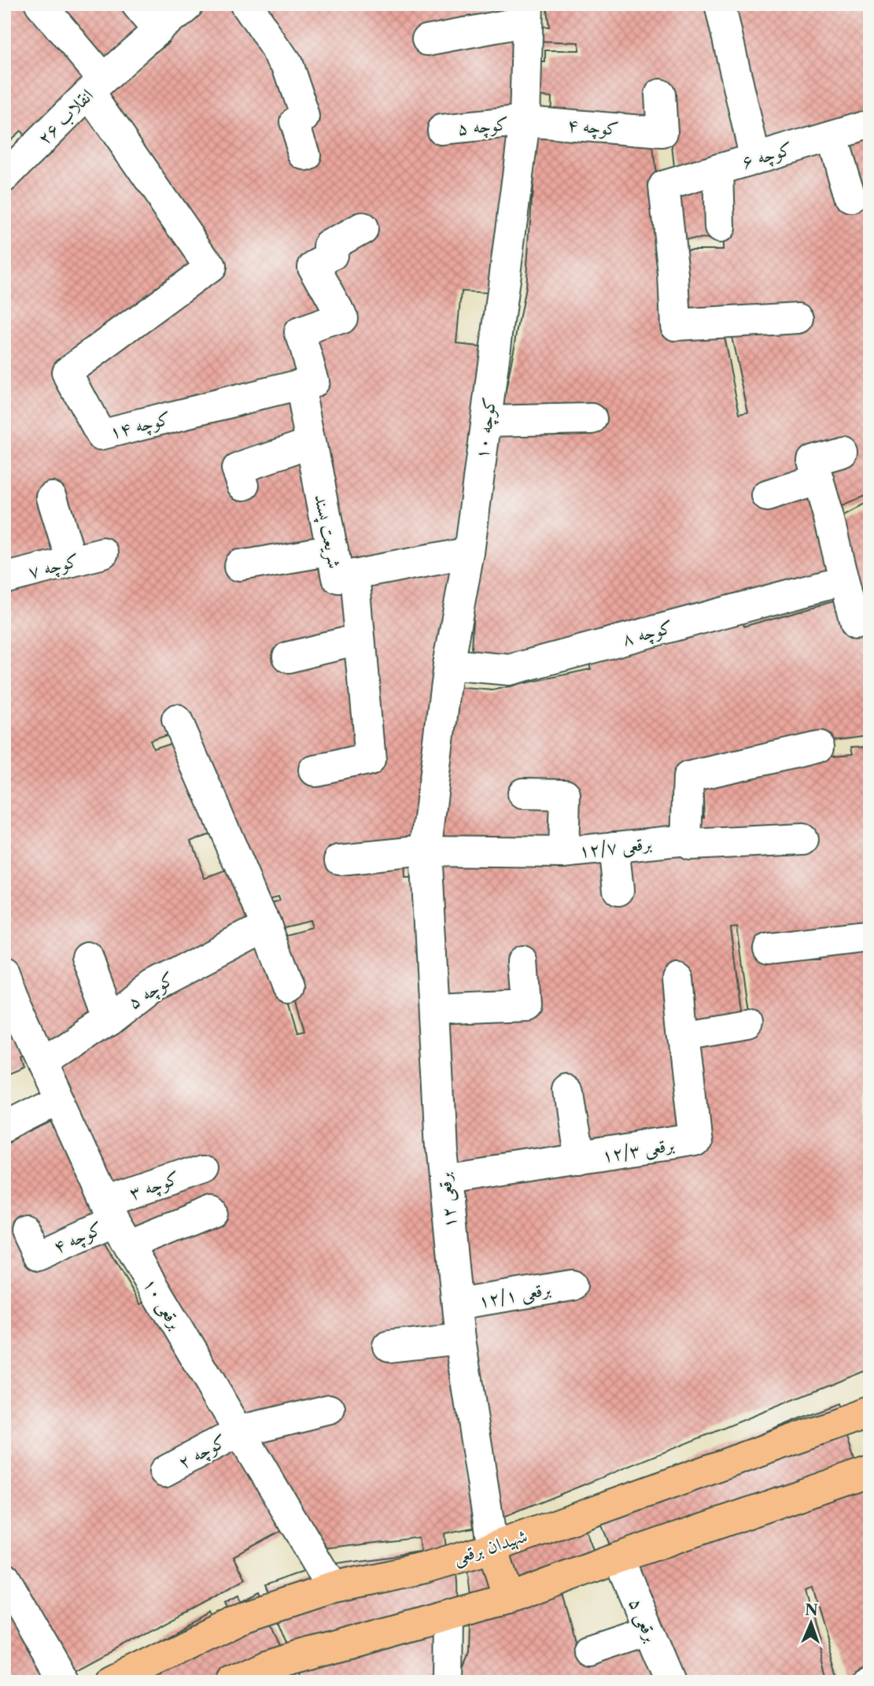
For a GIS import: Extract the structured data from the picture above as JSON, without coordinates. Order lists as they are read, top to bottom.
{
  "streets": {
    "main road": ["شهیدان برقعی"],
    "street": [
      "انقلاب ۲۶",
      "کوچه ۵",
      "کوچه ۴",
      "کوچه ۶",
      "کوچه ۱۴",
      "کوچه ۱۰",
      "شریعت پسند",
      "کوچه ۷",
      "کوچه ۸",
      "برقعی ۱۲/۷",
      "برقعی ۱۲/۳",
      "کوچه ۳",
      "برقعی ۱۲",
      "برقعی ۱۲/۱",
      "برقعی ۱۰",
      "کوچه ۲",
      "برقعی ۵"
    ]
  },
  "crossings": [
    ["انقلاب ۲۶", "کوچه ۱۴"],
    ["کوچه ۵", "کوچه ۴"],
    ["کوچه ۵", "کوچه ۱۰"],
    ["کوچه ۵", "برقعی ۱۰"],
    ["کوچه ۴", "کوچه ۱۰"],
    ["کوچه ۴", "کوچه ۳"],
    ["کوچه ۴", "برقعی ۱۰"],
    ["کوچه ۱۴", "شریعت پسند"],
    ["کوچه ۱۰", "شریعت پسند"],
    ["کوچه ۱۰", "کوچه ۸"],
    ["کوچه ۱۰", "برقعی ۱۲/۷"],
    ["کوچه ۱۰", "برقعی ۱۲"],
    ["برقعی ۱۲/۷", "برقعی ۱۲"],
    ["برقعی ۱۲/۳", "برقعی ۱۲"],
    ["کوچه ۳", "برقعی ۱۰"],
    ["برقعی ۱۲", "برقعی ۱۲/۱"],
    ["برقعی ۱۲", "شهیدان برقعی"],
    ["برقعی ۱۰", "کوچه ۲"],
    ["برقعی ۱۰", "شهیدان برقعی"]
  ],
  "north": "top"
}
